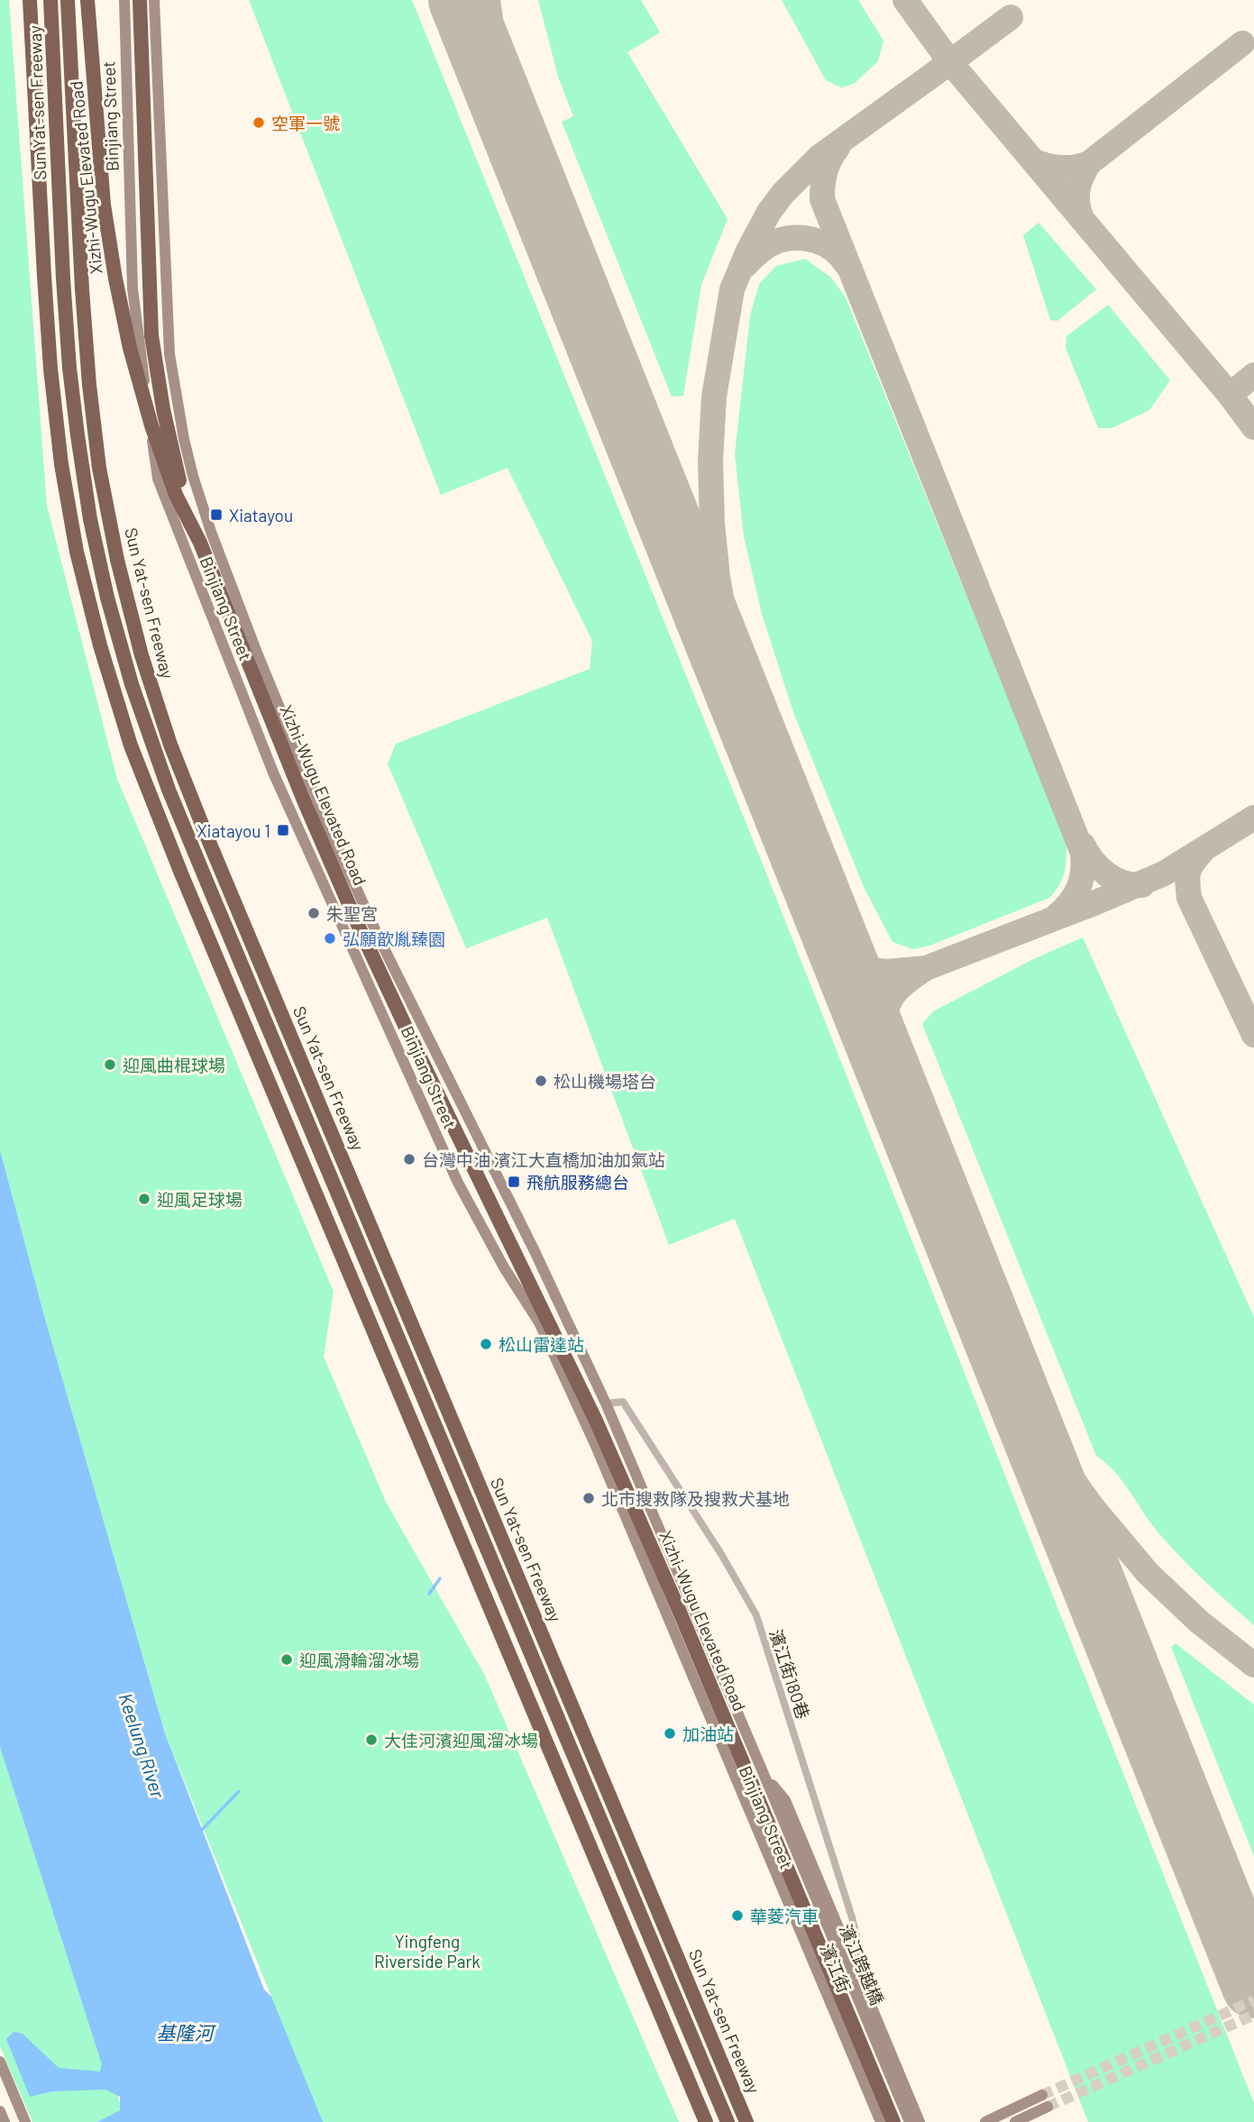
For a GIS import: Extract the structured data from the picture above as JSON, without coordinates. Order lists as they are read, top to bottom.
{
  "streets": {
    "highway": ["Sun Yat-sen Freeway", "Xizhi-Wugu Elevated Road"],
    "main road": ["Binjiang Street", "濱江跨越橋", "濱江街"],
    "street": ["濱江街180巷"]
  },
  "crossings": [
    ["Binjiang Street", "濱江街180巷"],
    ["Binjiang Street", "濱江跨越橋"],
    ["Binjiang Street", "濱江街"]
  ],
  "water": ["Keelung River", "基隆河"],
  "parks": ["Yingfeng Riverside Park"],
  "places": {
    "other": [
      "空軍一號",
      "朱聖宮",
      "弘願歆胤臻園",
      "迎風曲棍球場",
      "松山機場塔台",
      "台灣中油 濱江大直橋加油加氣站",
      "迎風足球場",
      "松山雷達站",
      "北市搜救隊及搜救犬基地",
      "迎風滑輪溜冰場",
      "加油站",
      "大佳河濱迎風溜冰場",
      "華菱汽車"
    ],
    "transit": ["Xiatayou", "Xiatayou 1", "飛航服務總台"]
  }
}
